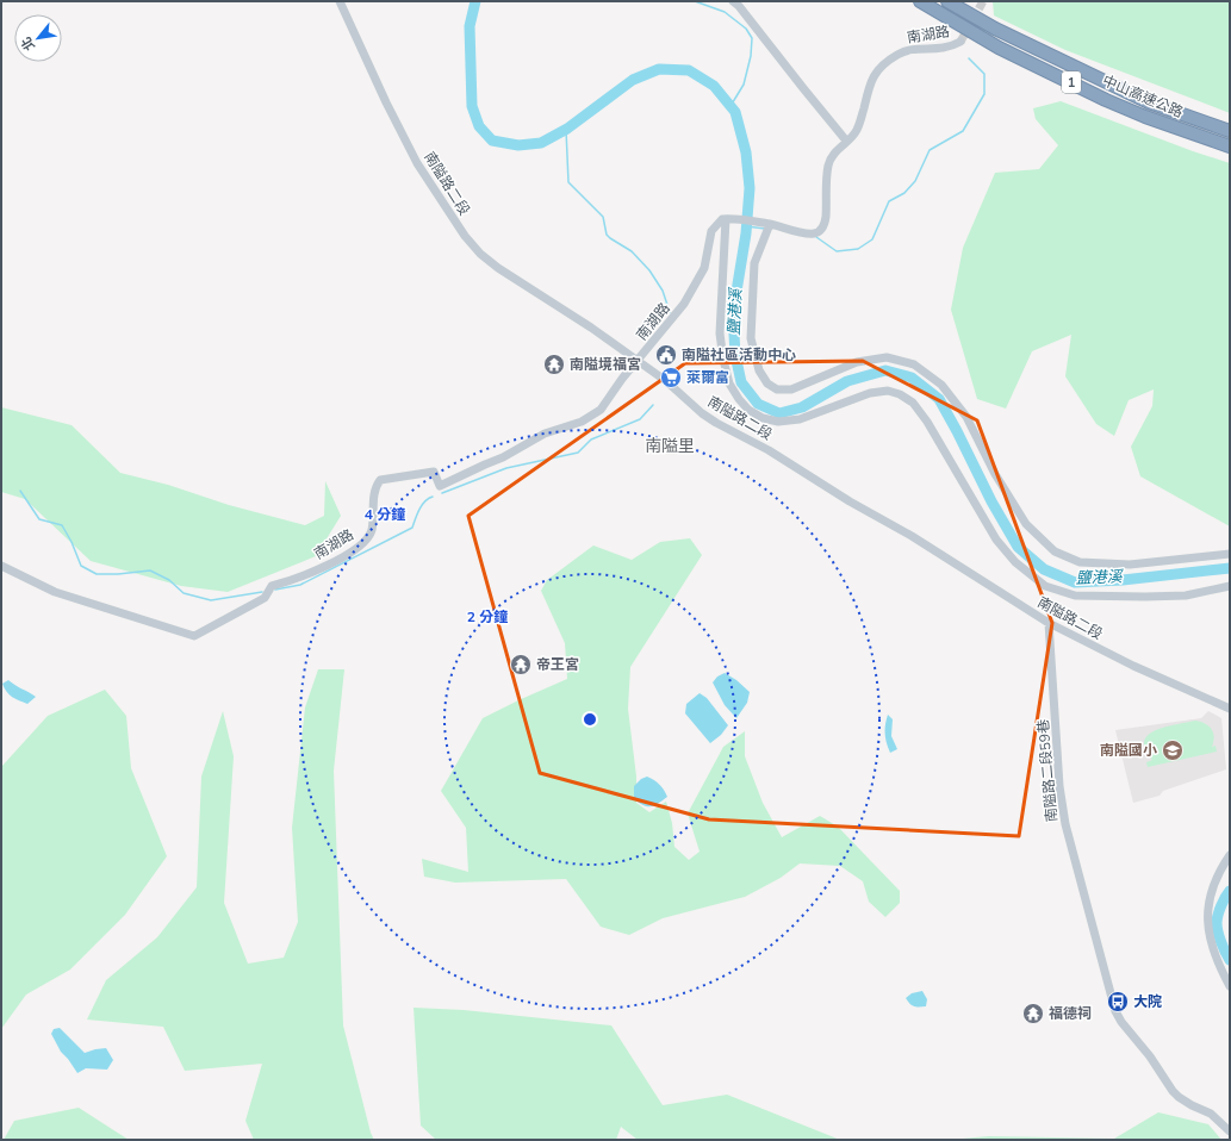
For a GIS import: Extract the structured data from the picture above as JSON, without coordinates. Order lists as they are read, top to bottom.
{
  "streets": {
    "highway": ["1", "中山高速公路"],
    "street": ["南湖路", "南隘路二段", "南隘路二段59巷"]
  },
  "crossings": [
    ["南湖路", "南隘路二段"],
    ["南隘路二段", "南隘路二段59巷"]
  ],
  "districts": ["南隘里"],
  "water": ["鹽港溪"],
  "places": {
    "public building": ["南隘社區活動中心"],
    "temple": ["南隘境福宮", "帝王宮", "福德祠"],
    "supermarket": ["萊爾富"],
    "school or university": ["南隘國小"],
    "bus stop": ["大院"]
  },
  "north": "bottom left",
  "rings": ["4 分鐘", "2 分鐘"]
}
